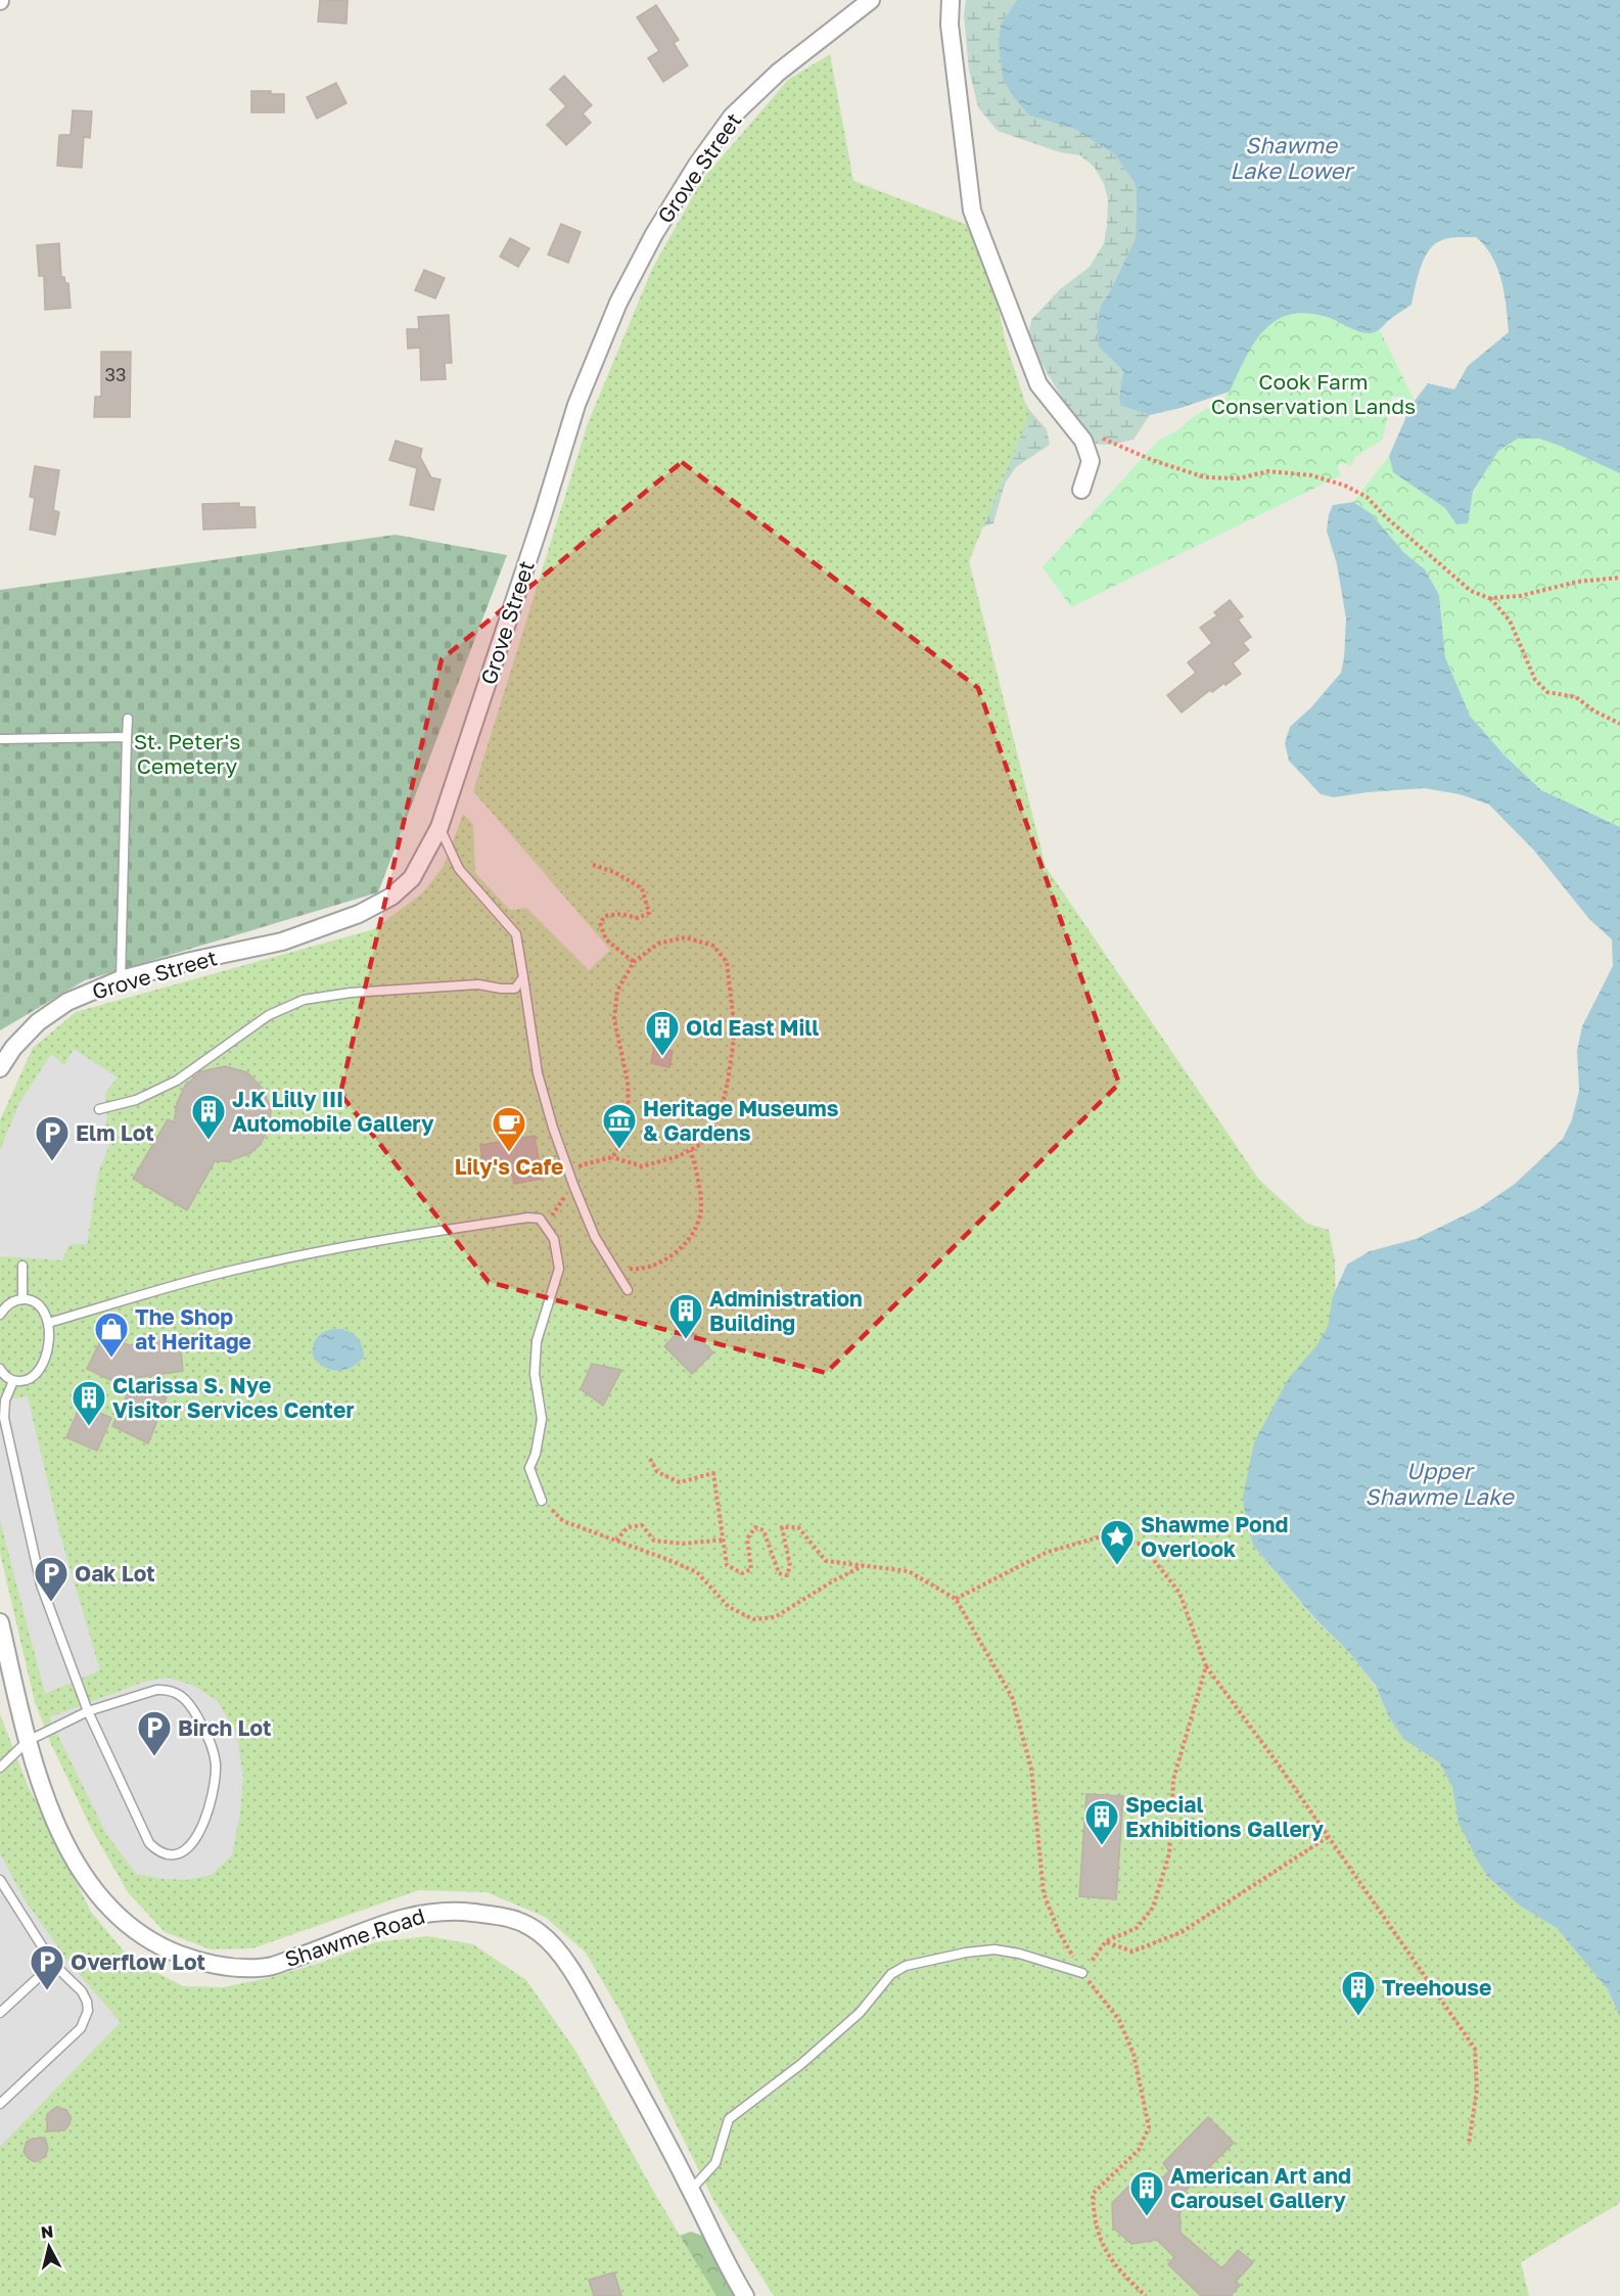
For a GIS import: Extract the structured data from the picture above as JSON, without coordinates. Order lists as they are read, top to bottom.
{
  "streets": {
    "street": ["Grove Street", "Shawme Road"]
  },
  "water": ["Shawme Lake Lower", "Upper Shawme Lake"],
  "parks": ["Cook Farm Conservation Lands", "St. Peter's Cemetery"],
  "places": {
    "building": [
      "Old East Mill",
      "J.K Lilly III Automobile Gallery",
      "Administration Building",
      "Clarissa S. Nye Visitor Services Center",
      "Special Exhibitions Gallery",
      "Treehouse",
      "American Art and Carousel Gallery"
    ],
    "museum": ["Heritage Museums & Gardens"],
    "cafe": ["Lily's Cafe"],
    "parking": [
      "Elm Lot",
      "Oak Lot",
      "Birch Lot",
      "Overflow Lot"
    ],
    "shop": ["The Shop at Heritage"],
    "place": ["Shawme Pond Overlook"]
  },
  "house_numbers": ["33"],
  "north": "top"
}
